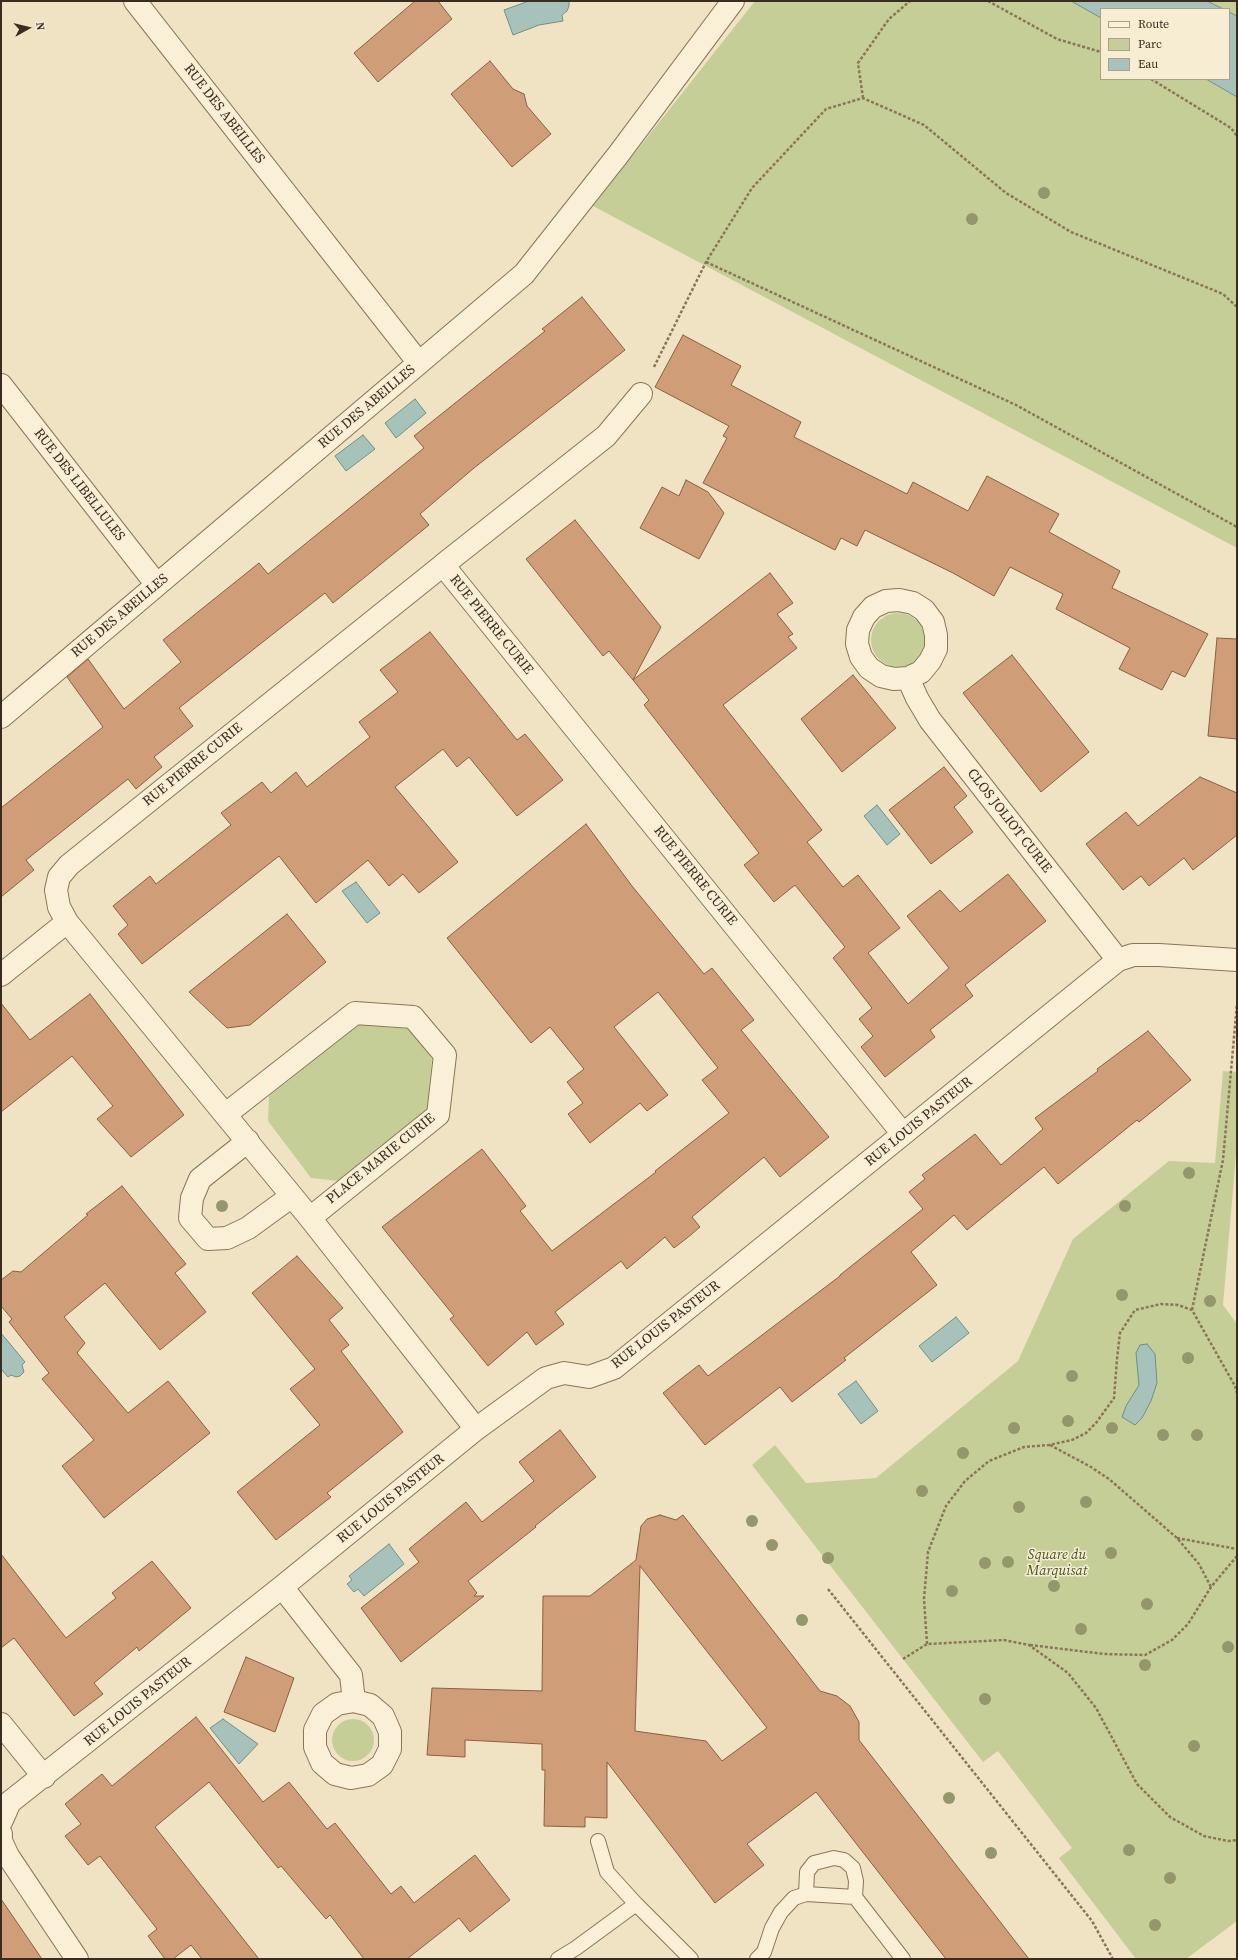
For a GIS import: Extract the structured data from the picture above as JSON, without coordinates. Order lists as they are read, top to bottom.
{
  "streets": {
    "street": [
      "RUE DES ABEILLES",
      "RUE DES LIBELLULES",
      "RUE PIERRE CURIE",
      "CLOS JOLIOT CURIE",
      "RUE LOUIS PASTEUR",
      "PLACE MARIE CURIE"
    ]
  },
  "crossings": [
    ["RUE DES ABEILLES", "RUE DES LIBELLULES"],
    ["RUE PIERRE CURIE", "RUE LOUIS PASTEUR"],
    ["RUE PIERRE CURIE", "PLACE MARIE CURIE"],
    ["CLOS JOLIOT CURIE", "RUE LOUIS PASTEUR"]
  ],
  "parks": ["Square du Marquisat"],
  "legend": ["Route", "Parc", "Eau"],
  "north": "right"
}
